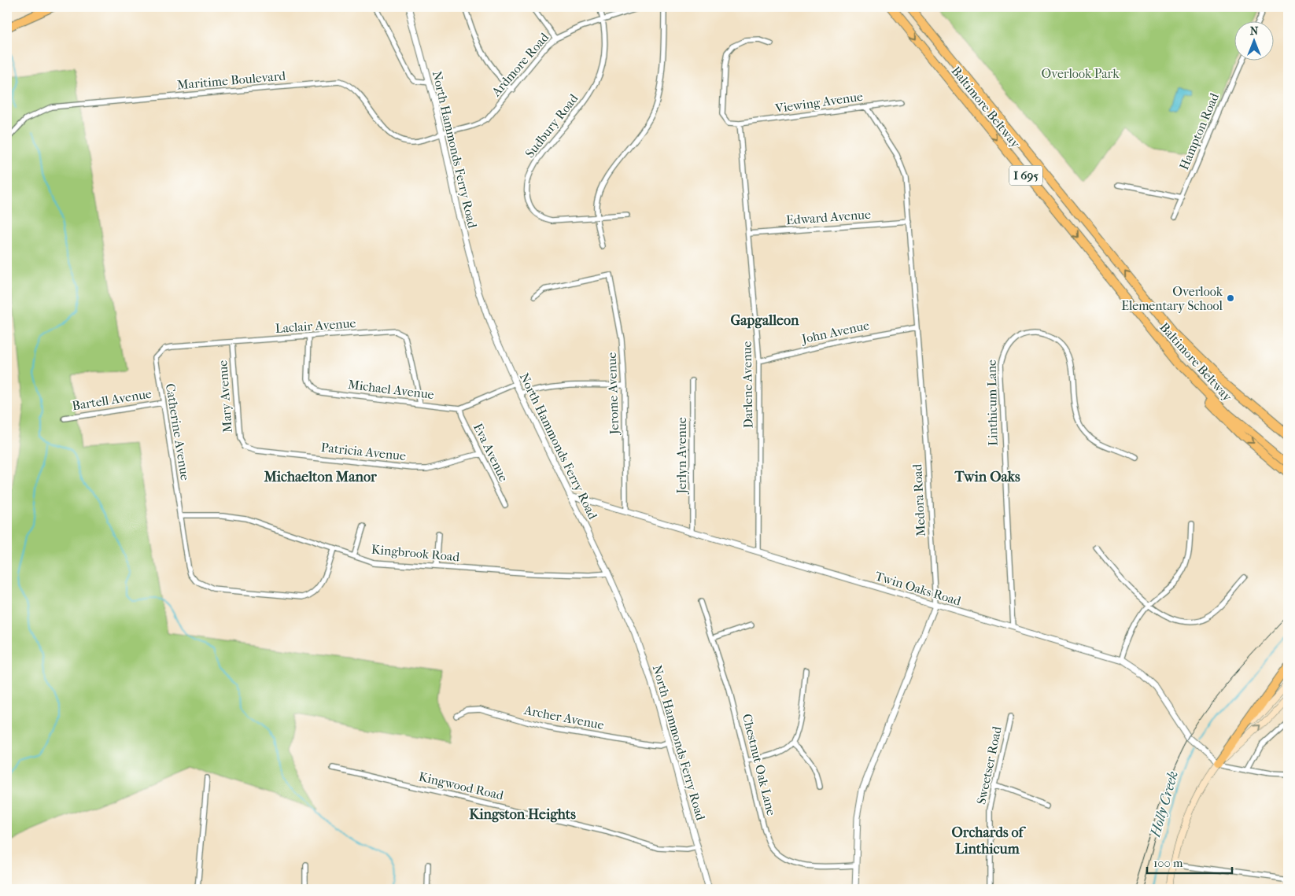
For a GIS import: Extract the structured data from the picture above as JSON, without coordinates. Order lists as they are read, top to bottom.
{
  "streets": {
    "highway": ["Baltimore Beltway", "I 695"],
    "street": [
      "Ardmore Road",
      "Maritime Boulevard",
      "Viewing Avenue",
      "Sudbury Road",
      "Hampton Road",
      "North Hammonds Ferry Road",
      "Edward Avenue",
      "Laclair Avenue",
      "John Avenue",
      "Darlene Avenue",
      "Michael Avenue",
      "Jerome Avenue",
      "Mary Avenue",
      "Bartell Avenue",
      "Linthicum Lane",
      "Catherine Avenue",
      "Patricia Avenue",
      "Eva Avenue",
      "Jerlyn Avenue",
      "Medora Road",
      "Kingbrook Road",
      "Twin Oaks Road",
      "Archer Avenue",
      "Chestnut Oak Lane",
      "Sweetser Road",
      "Kingwood Road"
    ]
  },
  "crossings": [
    ["Ardmore Road", "Maritime Boulevard"],
    ["Ardmore Road", "Sudbury Road"],
    ["Ardmore Road", "North Hammonds Ferry Road"],
    ["Maritime Boulevard", "North Hammonds Ferry Road"],
    ["Viewing Avenue", "Darlene Avenue"],
    ["Viewing Avenue", "Medora Road"],
    ["North Hammonds Ferry Road", "Kingbrook Road"],
    ["North Hammonds Ferry Road", "Twin Oaks Road"],
    ["North Hammonds Ferry Road", "Archer Avenue"],
    ["North Hammonds Ferry Road", "Kingwood Road"],
    ["Edward Avenue", "Darlene Avenue"],
    ["Edward Avenue", "Medora Road"],
    ["Laclair Avenue", "Michael Avenue"],
    ["Laclair Avenue", "Mary Avenue"],
    ["Laclair Avenue", "Catherine Avenue"],
    ["John Avenue", "Darlene Avenue"],
    ["John Avenue", "Medora Road"],
    ["Darlene Avenue", "Twin Oaks Road"],
    ["Michael Avenue", "Eva Avenue"],
    ["Jerome Avenue", "Twin Oaks Road"],
    ["Mary Avenue", "Patricia Avenue"],
    ["Bartell Avenue", "Catherine Avenue"],
    ["Linthicum Lane", "Twin Oaks Road"],
    ["Catherine Avenue", "Kingbrook Road"],
    ["Patricia Avenue", "Eva Avenue"],
    ["Jerlyn Avenue", "Twin Oaks Road"],
    ["Medora Road", "Twin Oaks Road"],
    ["Medora Road", "Chestnut Oak Lane"]
  ],
  "districts": [
    "Gapgalleon",
    "Michaelton Manor",
    "Twin Oaks",
    "Kingston Heights",
    "Orchards of Linthicum"
  ],
  "water": ["Holly Creek"],
  "parks": ["Overlook Park"],
  "places": ["Overlook Elementary School"],
  "scale_bar": "100 m",
  "north": "top"
}
